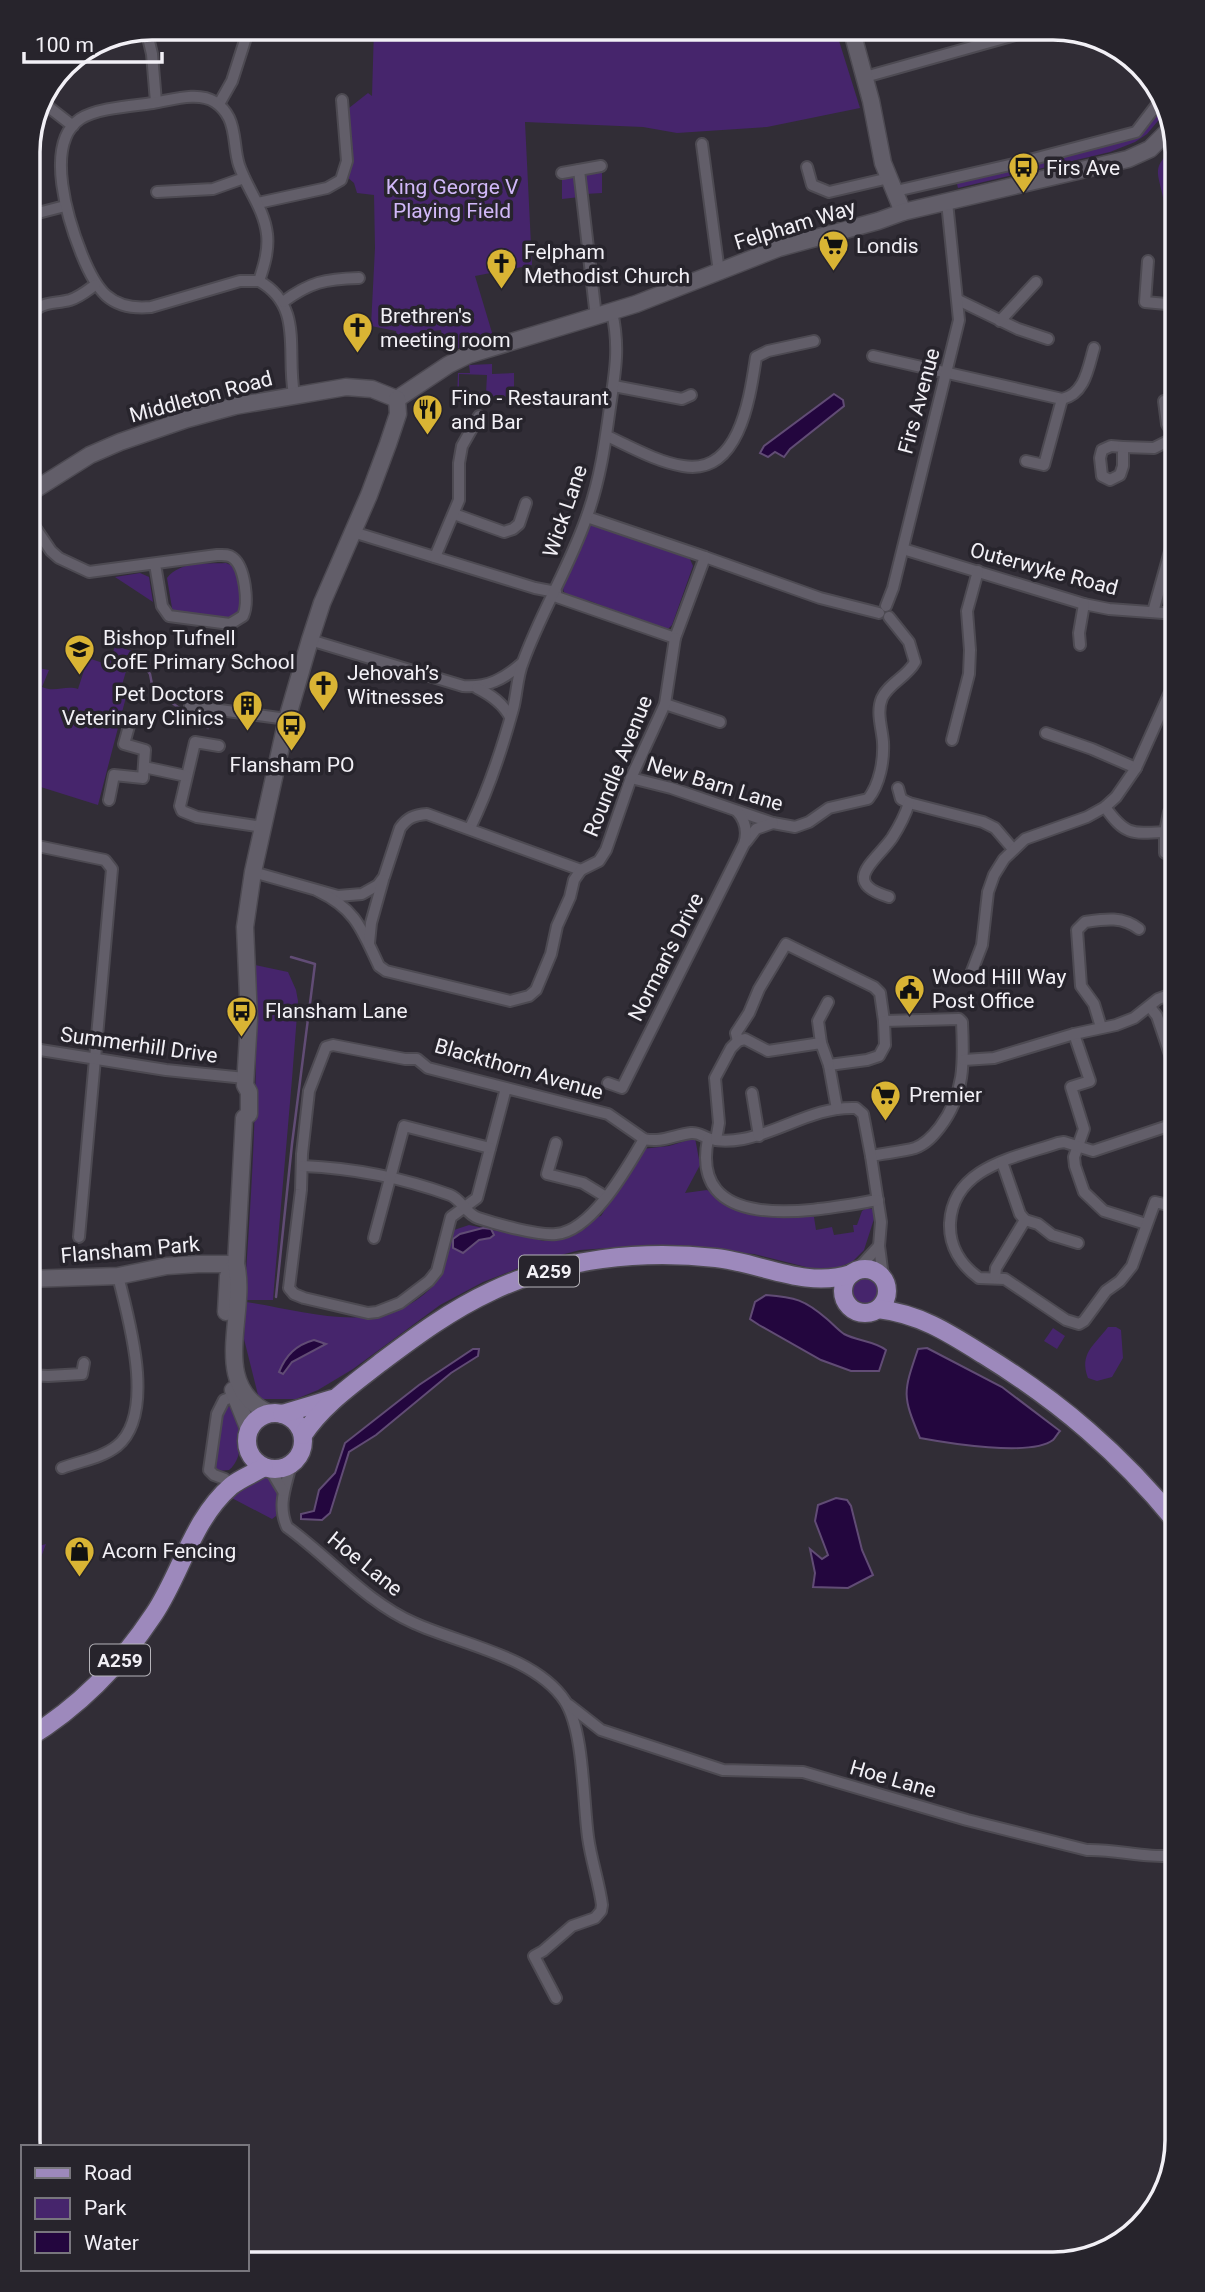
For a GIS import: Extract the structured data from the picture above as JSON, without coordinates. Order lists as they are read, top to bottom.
{
  "streets": {
    "main road": [
      "Felpham Way",
      "Middleton Road",
      "Flansham Park",
      "A259"
    ],
    "street": [
      "Firs Avenue",
      "Wick Lane",
      "Outerwyke Road",
      "Roundle Avenue",
      "New Barn Lane",
      "Norman's Drive",
      "Summerhill Drive",
      "Blackthorn Avenue",
      "Hoe Lane"
    ]
  },
  "crossings": [
    ["Felpham Way", "Middleton Road"],
    ["Felpham Way", "Firs Avenue"],
    ["Felpham Way", "Wick Lane"],
    ["Firs Avenue", "Outerwyke Road"],
    ["Firs Avenue", "New Barn Lane"],
    ["Roundle Avenue", "New Barn Lane"],
    ["New Barn Lane", "Norman's Drive"],
    ["A259", "Hoe Lane"]
  ],
  "parks": ["King George V Playing Field"],
  "places": {
    "bus stop": ["Firs Ave", "Flansham PO", "Flansham Lane"],
    "supermarket": ["Londis", "Premier"],
    "church": ["Felpham Methodist Church", "Brethren's meeting room", "Jehovah’s Witnesses"],
    "restaurant": ["Fino - Restaurant and Bar"],
    "school or university": ["Bishop Tufnell CofE Primary School"],
    "building": ["Pet Doctors Veterinary Clinics"],
    "public building": ["Wood Hill Way Post Office"],
    "shop": ["Acorn Fencing"]
  },
  "legend": ["Road", "Park", "Water"],
  "scale_bar": "100 m"
}
